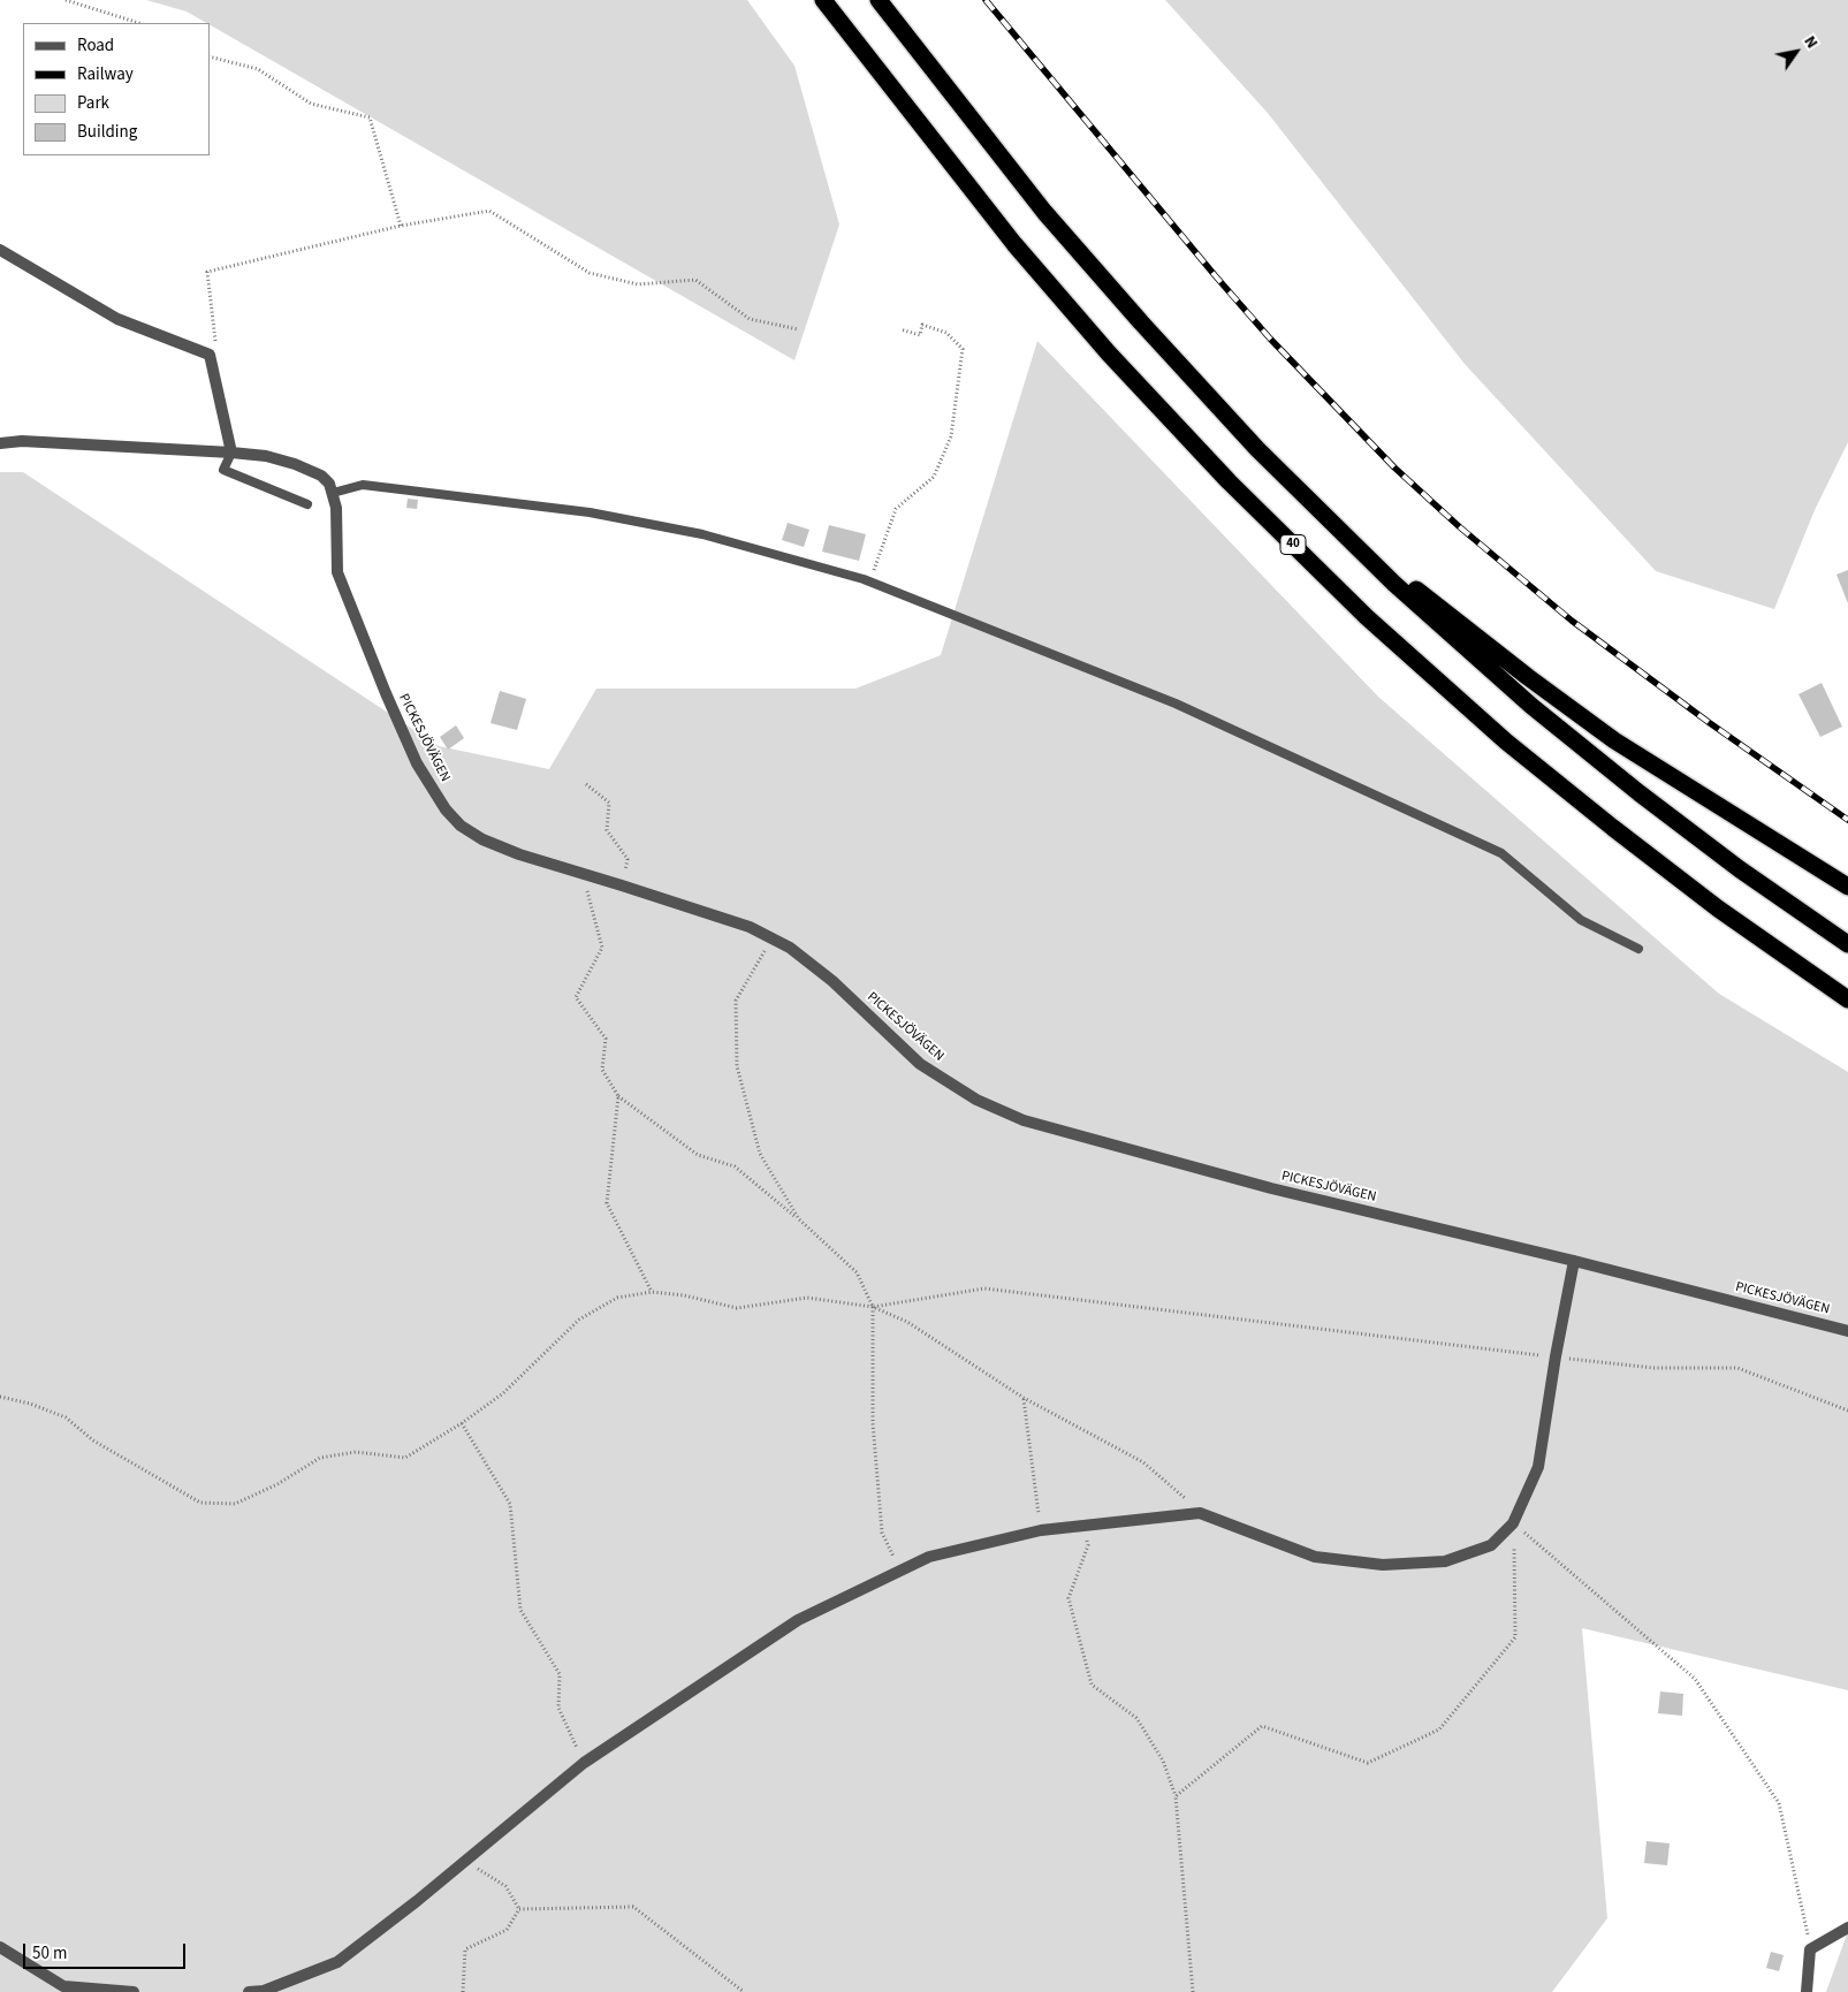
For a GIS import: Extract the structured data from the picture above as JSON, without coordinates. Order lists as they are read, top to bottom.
{
  "streets": {
    "highway": ["40"],
    "street": ["PICKESJÖVÄGEN"]
  },
  "legend": [
    "Road",
    "Railway",
    "Park",
    "Building"
  ],
  "scale_bar": "50 m",
  "north": "top right"
}
